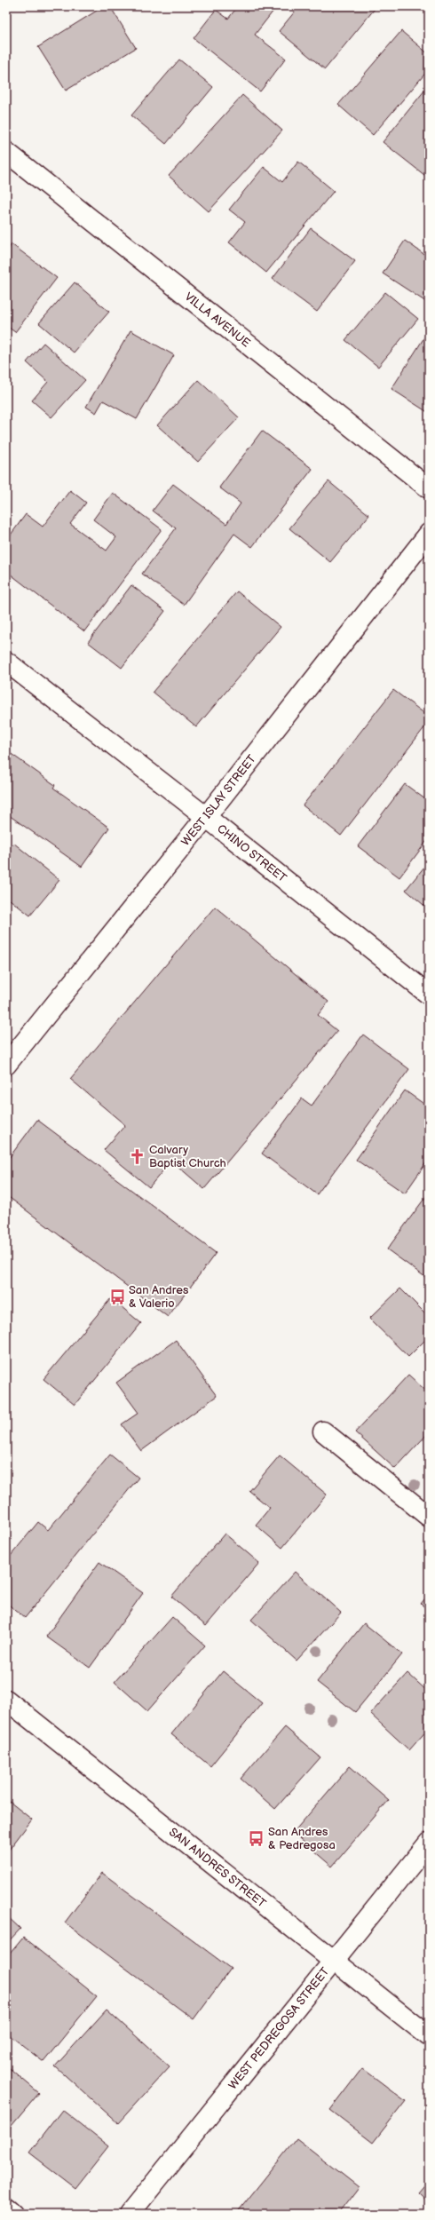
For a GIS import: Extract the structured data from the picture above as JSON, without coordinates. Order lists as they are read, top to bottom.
{
  "streets": {
    "street": [
      "VILLA AVENUE",
      "WEST ISLAY STREET",
      "CHINO STREET",
      "SAN ANDRES STREET",
      "WEST PEDREGOSA STREET"
    ]
  },
  "crossings": [
    ["WEST ISLAY STREET", "CHINO STREET"],
    ["SAN ANDRES STREET", "WEST PEDREGOSA STREET"]
  ],
  "places": {
    "church": ["Calvary Baptist Church"],
    "bus stop": ["San Andres & Valerio", "San Andres & Pedregosa"]
  }
}
